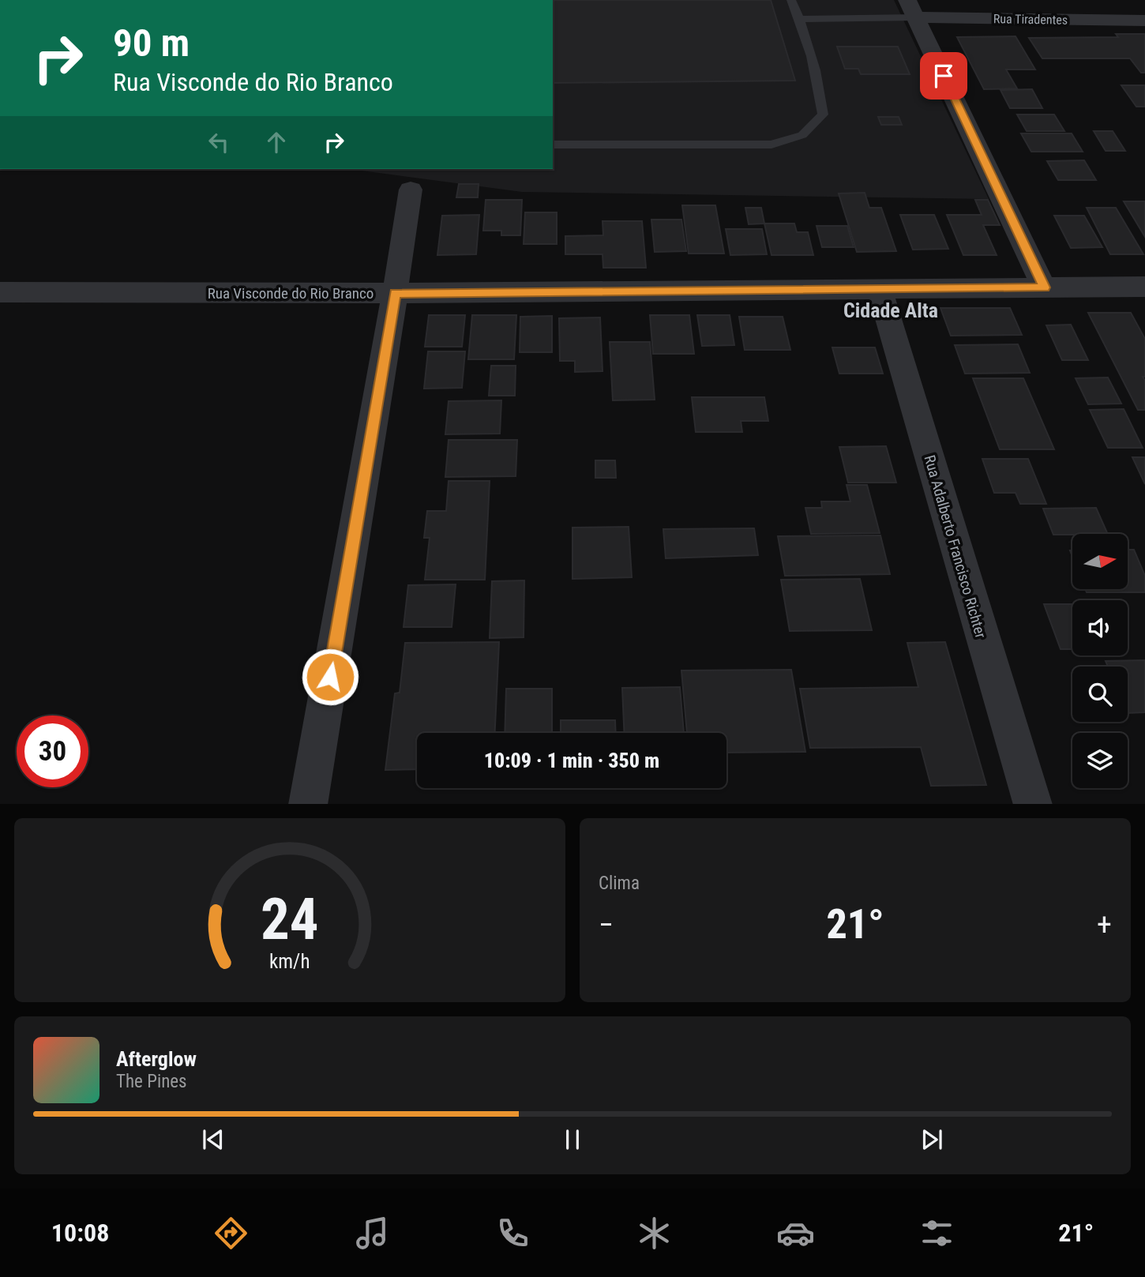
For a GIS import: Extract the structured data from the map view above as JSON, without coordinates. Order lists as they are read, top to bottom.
{
  "streets": {
    "street": ["Rua Tiradentes", "Rua Visconde do Rio Branco", "Rua Adalberto Francisco Richter"]
  },
  "crossings": [
    ["Rua Visconde do Rio Branco", "Rua Adalberto Francisco Richter"]
  ],
  "districts": ["Cidade Alta"],
  "north": "right",
  "page": {
    "turn": ["90 m", "Rua Visconde do Rio Branco"],
    "limit": "30",
    "trip": "10:09 · 1 min · 350 m",
    "tile": "Clima",
    "heat": ["−", "21°", "+"],
    "song": ["Afterglow", "The Pines"],
    "tabs": ["10:08", "21°"],
    "gauge": ["24", "km/h"]
  }
}
